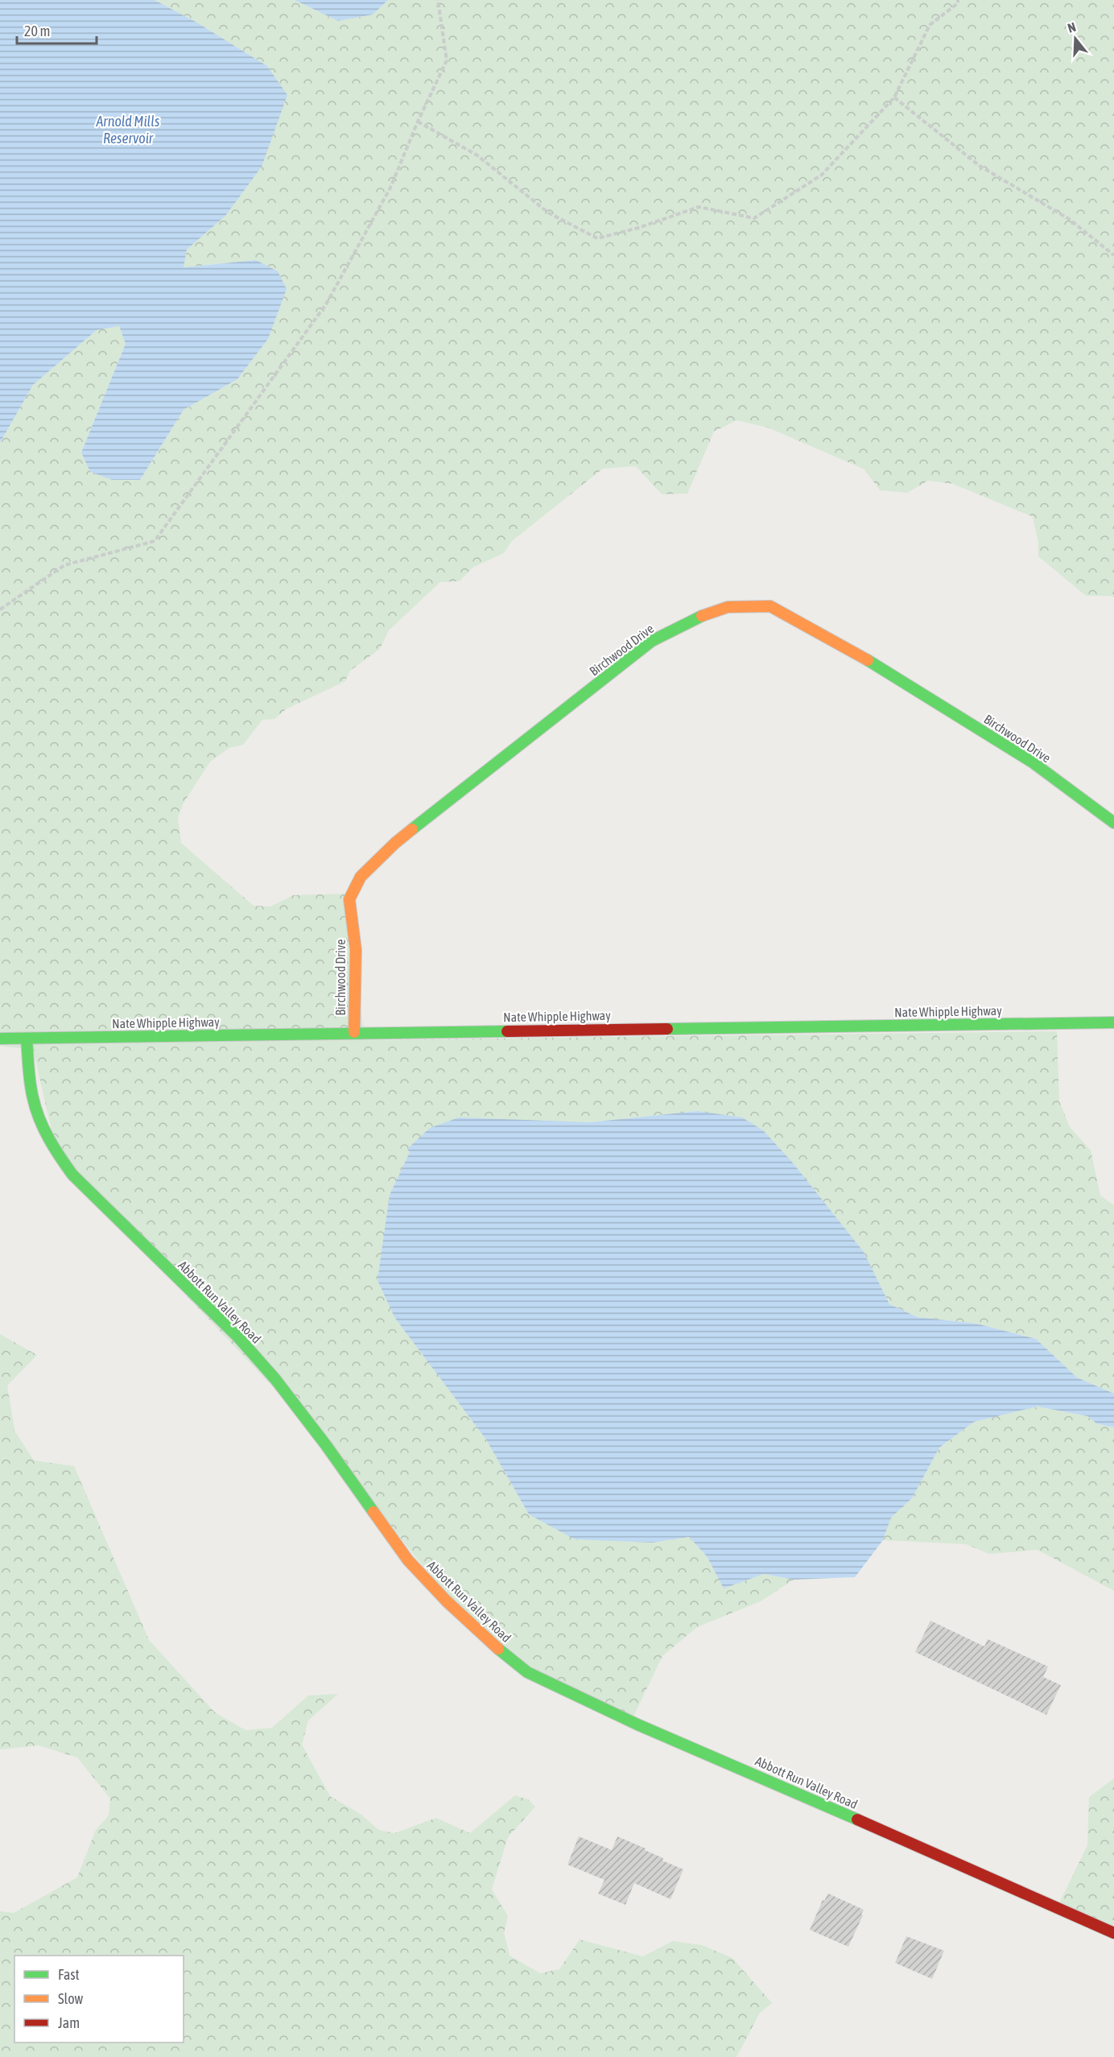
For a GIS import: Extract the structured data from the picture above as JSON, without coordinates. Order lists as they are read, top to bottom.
{
  "streets": {
    "street": ["Birchwood Drive", "Nate Whipple Highway", "Abbott Run Valley Road"]
  },
  "crossings": [
    ["Birchwood Drive", "Nate Whipple Highway"],
    ["Nate Whipple Highway", "Abbott Run Valley Road"]
  ],
  "water": ["Arnold Mills Reservoir"],
  "legend": ["Fast", "Slow", "Jam"],
  "scale_bar": "20 m",
  "north": "top"
}
